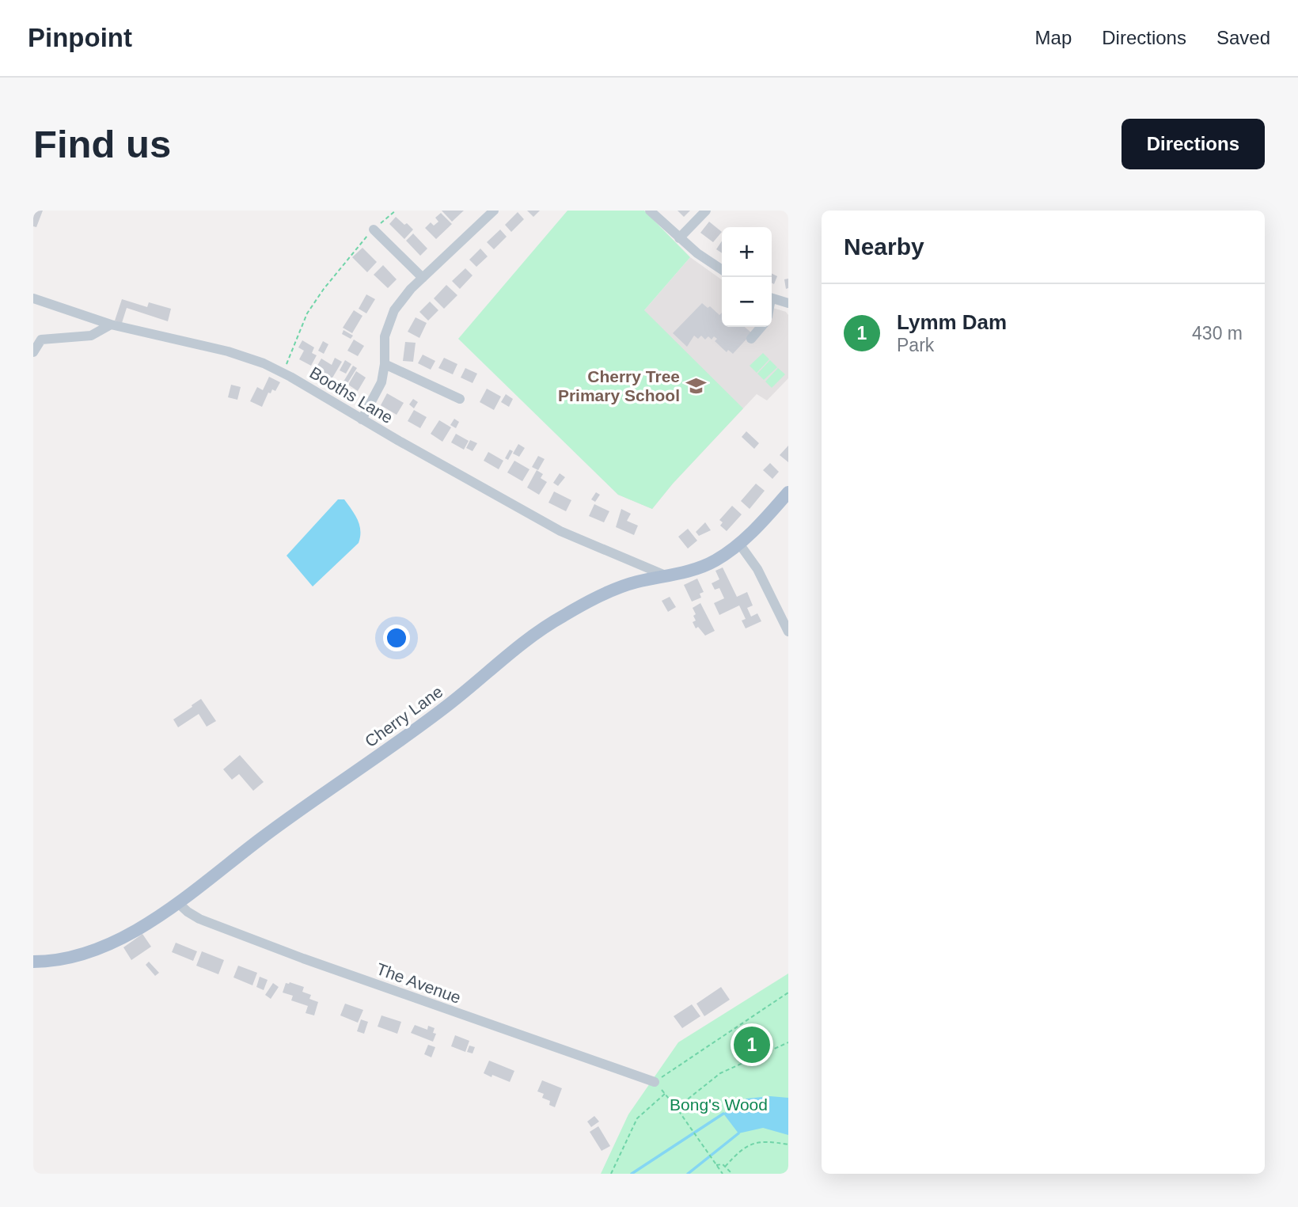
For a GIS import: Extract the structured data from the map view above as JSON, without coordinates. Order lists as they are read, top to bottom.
{
  "streets": {
    "main road": ["Cherry Lane"],
    "street": ["Booths Lane", "The Avenue"]
  },
  "crossings": [
    ["Booths Lane", "Cherry Lane"],
    ["Cherry Lane", "The Avenue"]
  ],
  "parks": ["Bong's Wood"],
  "places": {
    "school or university": ["Cherry Tree Primary School"]
  },
  "page": {
    "header": "Pinpoint",
    "nav": ["Map", "Directions", "Saved"],
    "buttons": "Directions",
    "title": "Find us",
    "heading": "Nearby",
    "map_buttons": ["+", "−"],
    "list": [
      {
        "mark": "1",
        "name": "Lymm Dam",
        "note": "Park",
        "value": "430 m"
      }
    ],
    "pins": "1"
  }
}
